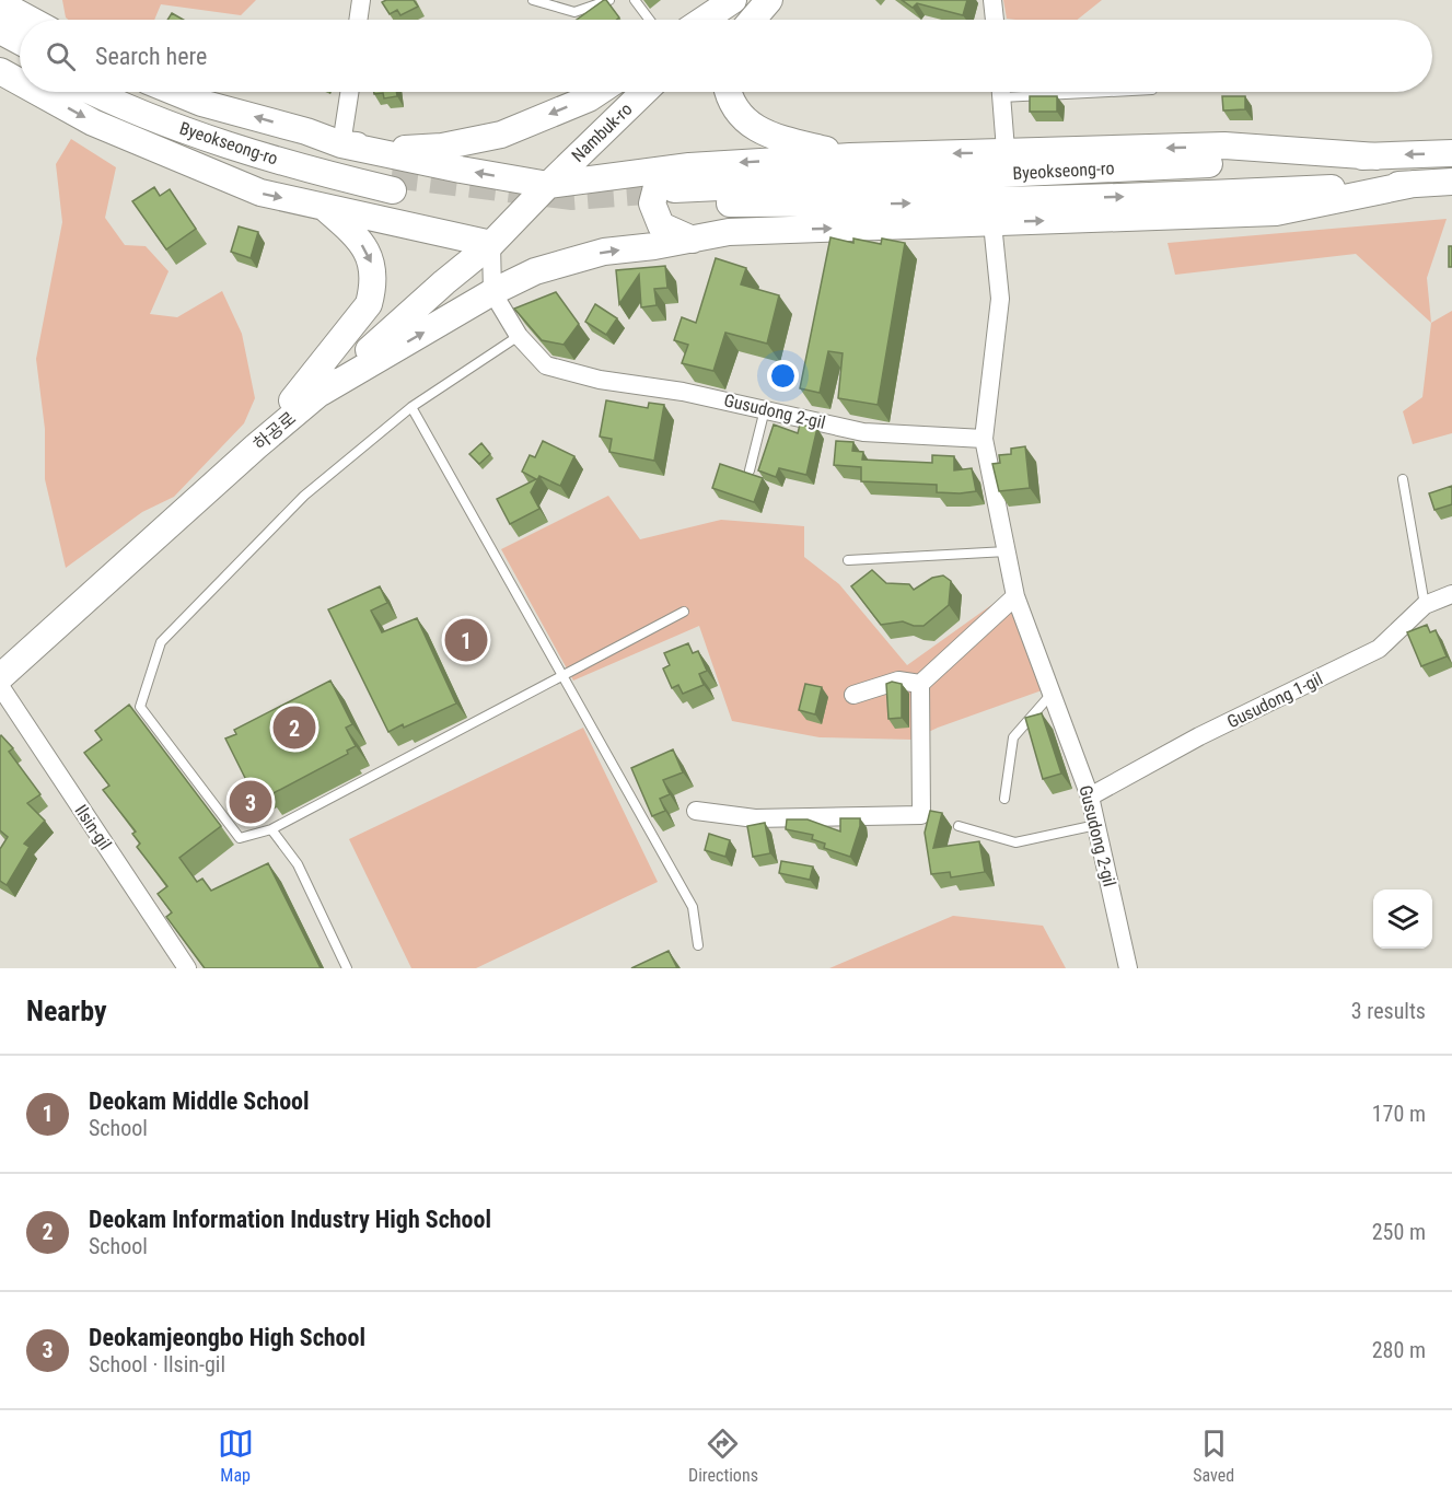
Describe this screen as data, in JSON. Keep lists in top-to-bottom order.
{
  "streets": {
    "main road": ["Nambuk-ro", "Byeokseong-ro", "하공로"],
    "street": ["Gusudong 2-gil", "Gusudong 1-gil", "Ilsin-gil"]
  },
  "crossings": [
    ["Nambuk-ro", "하공로"],
    ["Gusudong 2-gil", "하공로"],
    ["Gusudong 2-gil", "Gusudong 1-gil"]
  ],
  "page": {
    "search": "Search here",
    "pins": ["1", "2", "3"],
    "heading": ["Nearby", "3 results"],
    "list": [
      {
        "mark": "1",
        "name": "Deokam Middle School",
        "note": "School",
        "value": "170 m"
      },
      {
        "mark": "2",
        "name": "Deokam Information Industry High School",
        "note": "School",
        "value": "250 m"
      },
      {
        "mark": "3",
        "name": "Deokamjeongbo High School",
        "note": "School · Ilsin-gil",
        "value": "280 m"
      }
    ],
    "nav": ["Map", "Directions", "Saved"]
  }
}
